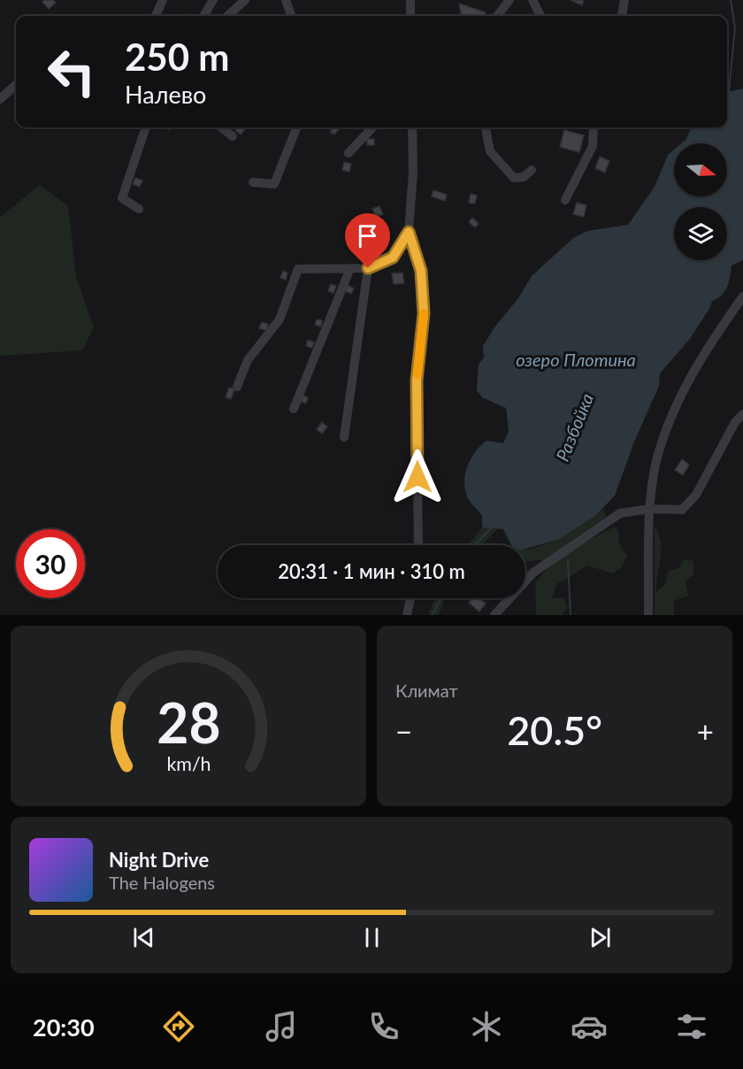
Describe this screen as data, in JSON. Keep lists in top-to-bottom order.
{
  "water": ["озеро Плотина", "Разбойка"],
  "north": "right",
  "page": {
    "turn": ["250 m", "Налево"],
    "limit": "30",
    "trip": "20:31 · 1 мин · 310 m",
    "tile": "Климат",
    "heat": ["−", "20.5°", "+"],
    "song": ["Night Drive", "The Halogens"],
    "tabs": "20:30",
    "gauge": ["28", "km/h"]
  }
}
